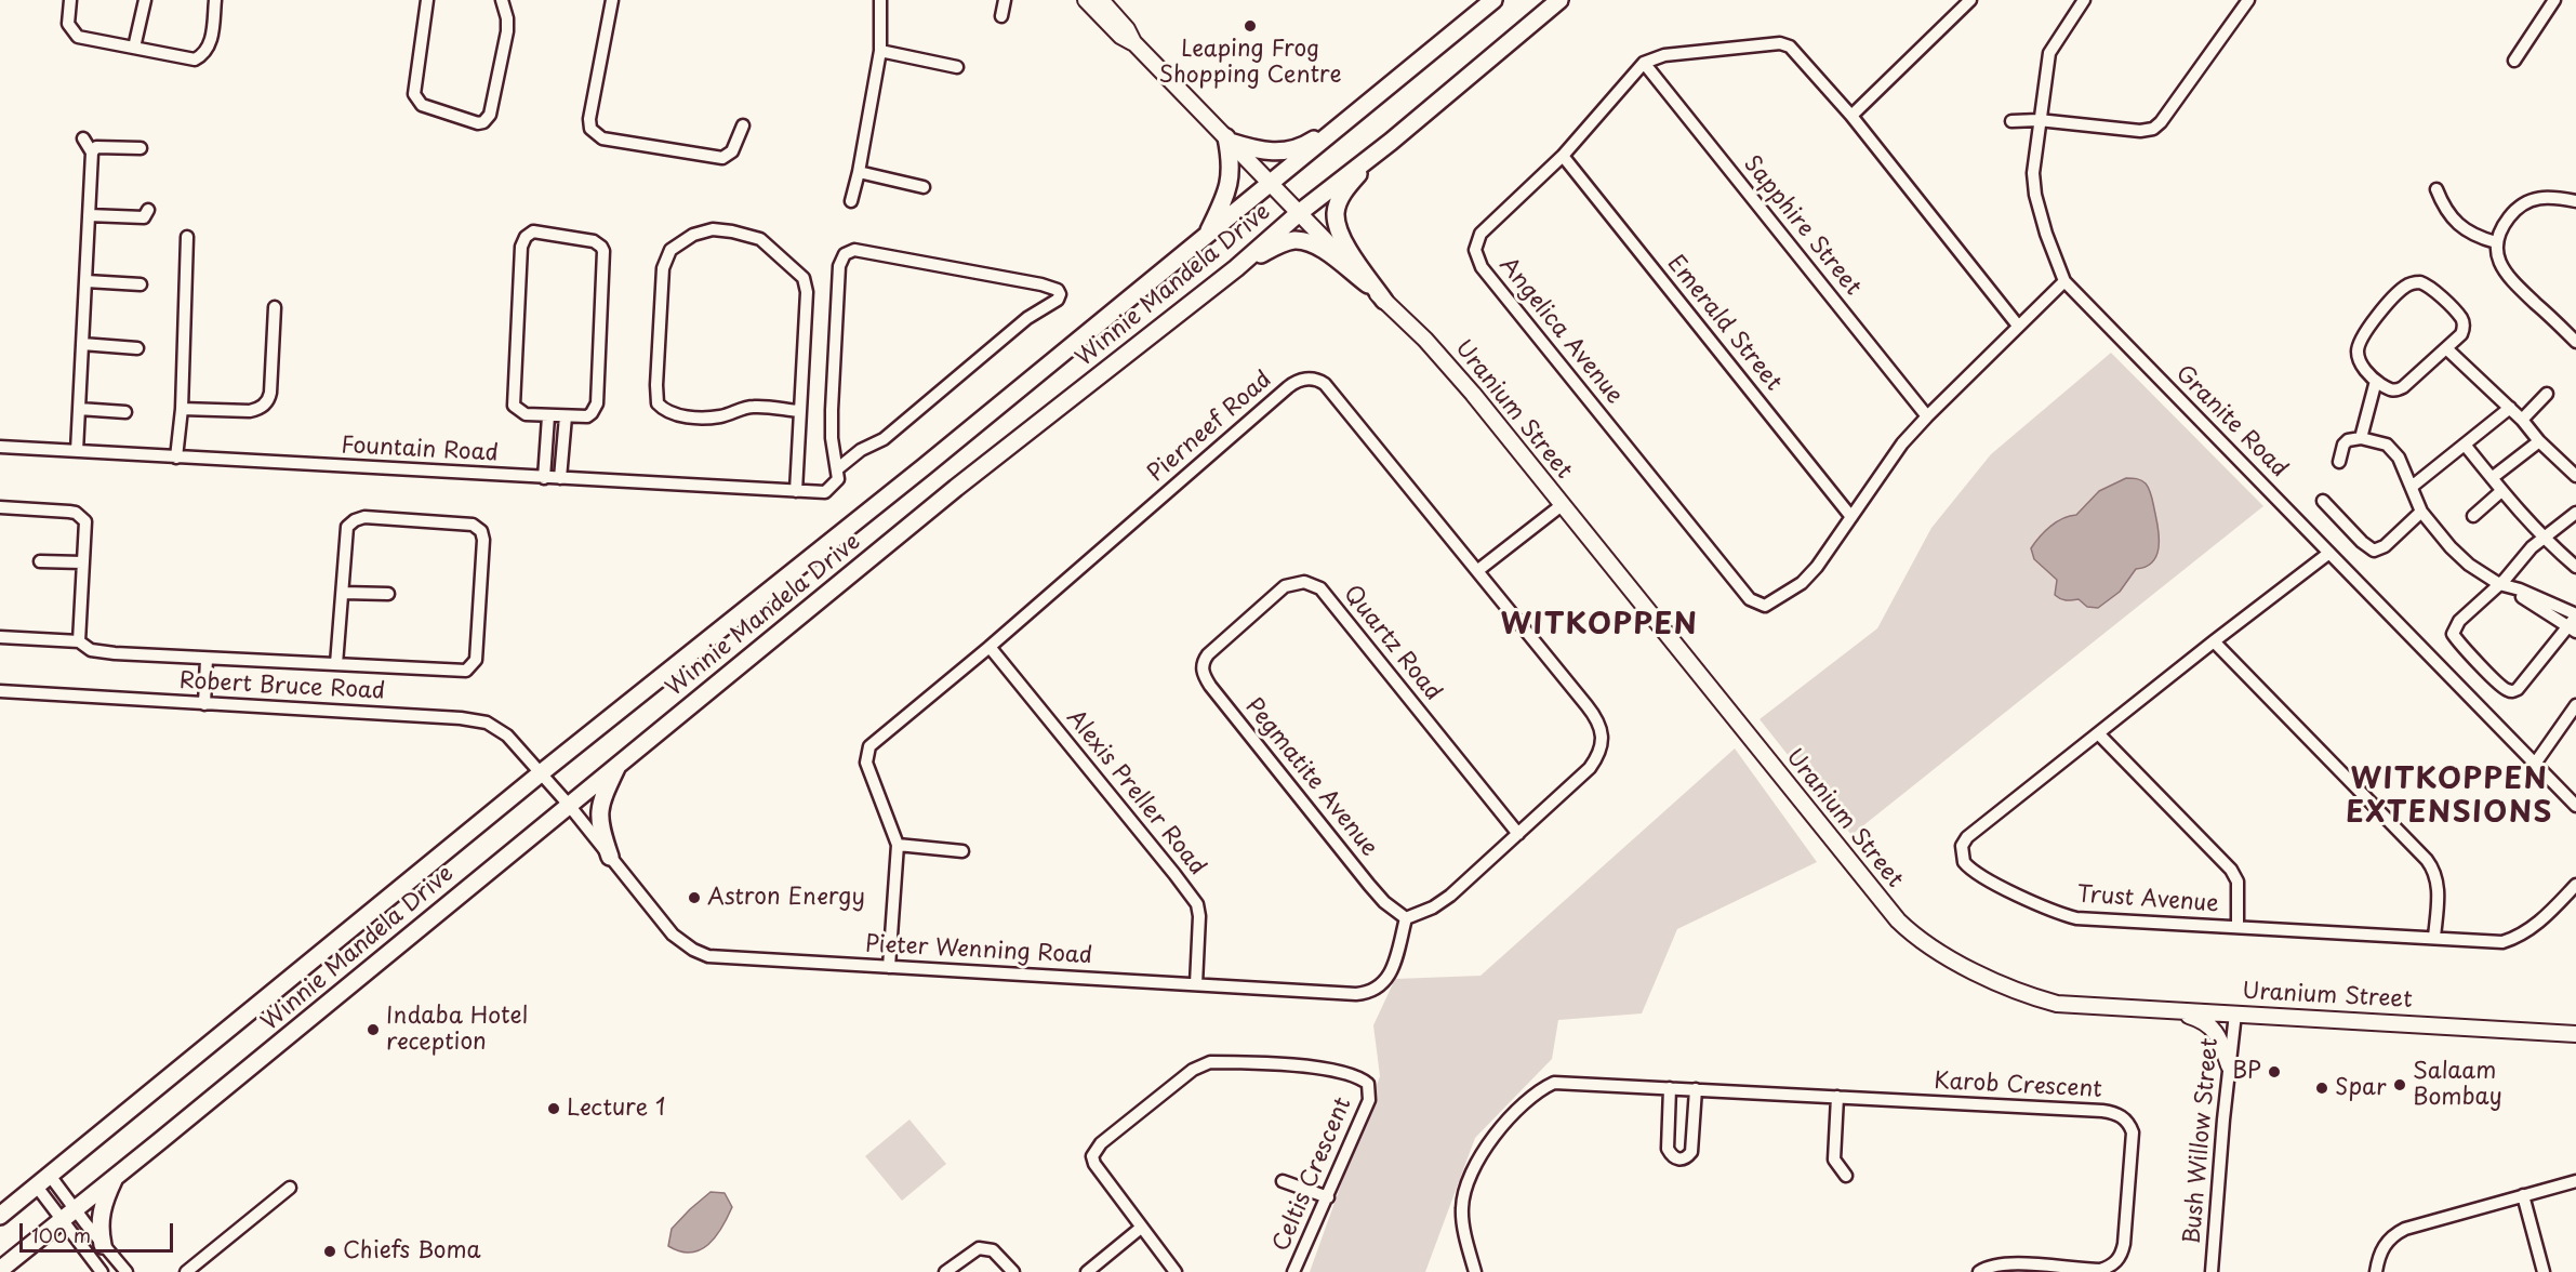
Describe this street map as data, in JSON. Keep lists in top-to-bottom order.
{
  "streets": {
    "main road": ["Winnie Mandela Drive"],
    "street": [
      "Sapphire Street",
      "Emerald Street",
      "Angelica Avenue",
      "Uranium Street",
      "Granite Road",
      "Pierneef Road",
      "Fountain Road",
      "Quartz Road",
      "Robert Bruce Road",
      "Pegmatite Avenue",
      "Alexis Preller Road",
      "Trust Avenue",
      "Pieter Wenning Road",
      "Karob Crescent",
      "Bush Willow Street",
      "Celtis Crescent"
    ]
  },
  "crossings": [
    ["Sapphire Street", "Angelica Avenue"],
    ["Winnie Mandela Drive", "Uranium Street"],
    ["Winnie Mandela Drive", "Robert Bruce Road"],
    ["Winnie Mandela Drive", "Pieter Wenning Road"],
    ["Emerald Street", "Angelica Avenue"],
    ["Angelica Avenue", "Granite Road"],
    ["Uranium Street", "Bush Willow Street"],
    ["Granite Road", "Trust Avenue"],
    ["Pierneef Road", "Quartz Road"],
    ["Pierneef Road", "Pegmatite Avenue"],
    ["Pierneef Road", "Alexis Preller Road"],
    ["Pierneef Road", "Pieter Wenning Road"],
    ["Quartz Road", "Pegmatite Avenue"],
    ["Robert Bruce Road", "Pieter Wenning Road"],
    ["Pegmatite Avenue", "Pieter Wenning Road"],
    ["Alexis Preller Road", "Pieter Wenning Road"]
  ],
  "districts": ["WITKOPPEN", "WITKOPPEN EXTENSIONS"],
  "places": [
    "Leaping Frog Shopping Centre",
    "Astron Energy",
    "Indaba Hotel reception",
    "BP",
    "Salaam Bombay",
    "Spar",
    "Lecture 1",
    "Chiefs Boma"
  ],
  "scale_bar": "100 m"
}
